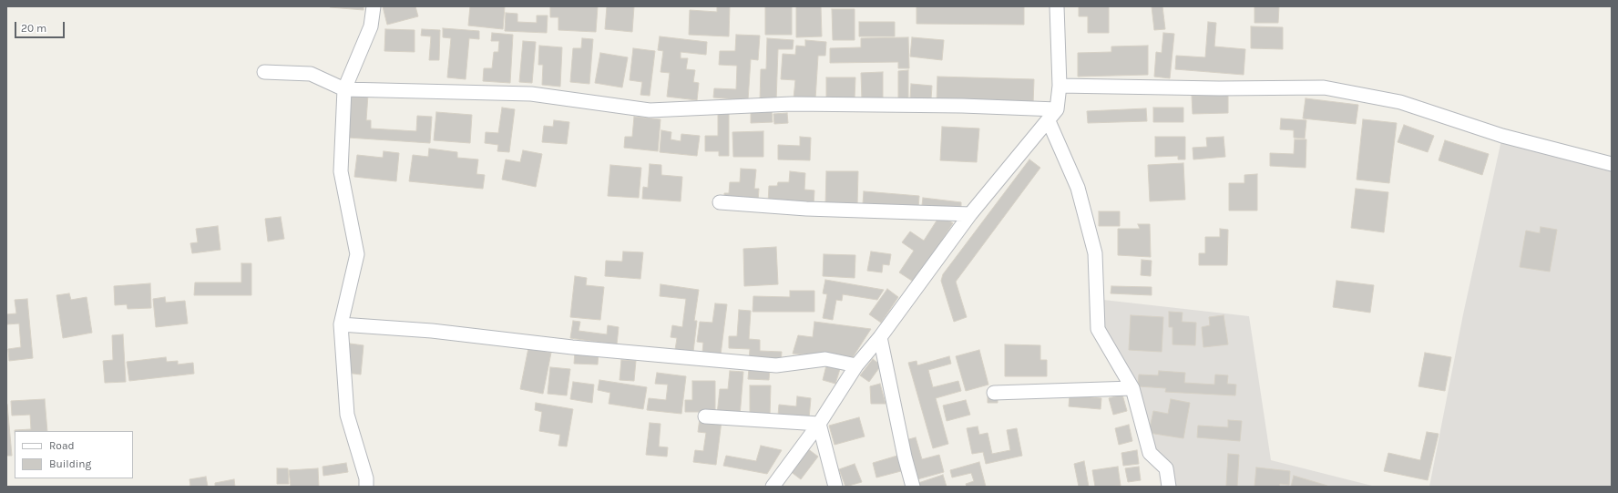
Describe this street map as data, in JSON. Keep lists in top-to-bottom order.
{
  "legend": ["Road", "Building"],
  "scale_bar": "20 m"
}
